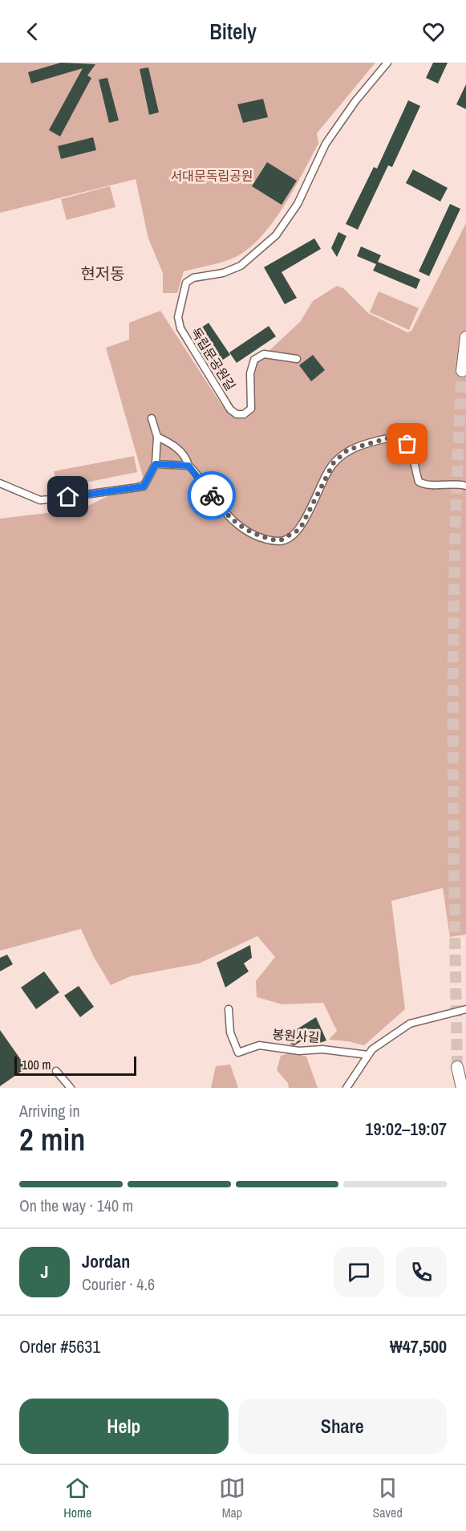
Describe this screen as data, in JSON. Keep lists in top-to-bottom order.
{
  "streets": {
    "street": ["독립문공원길", "봉원사길"]
  },
  "districts": ["현저동"],
  "parks": ["서대문독립공원"],
  "scale_bar": "100 m",
  "page": {
    "header": "Bitely",
    "scale": "100 m",
    "heading": ["2 min", "Arriving in", "19:02–19:07"],
    "panel": [
      "Jordan",
      "Courier · 4.6",
      "Order #5631",
      "₩47,500"
    ],
    "bar": "On the way · 140 m",
    "round": "J",
    "buttons": ["Help", "Share"],
    "tabs": ["Home", "Map", "Saved"]
  }
}
